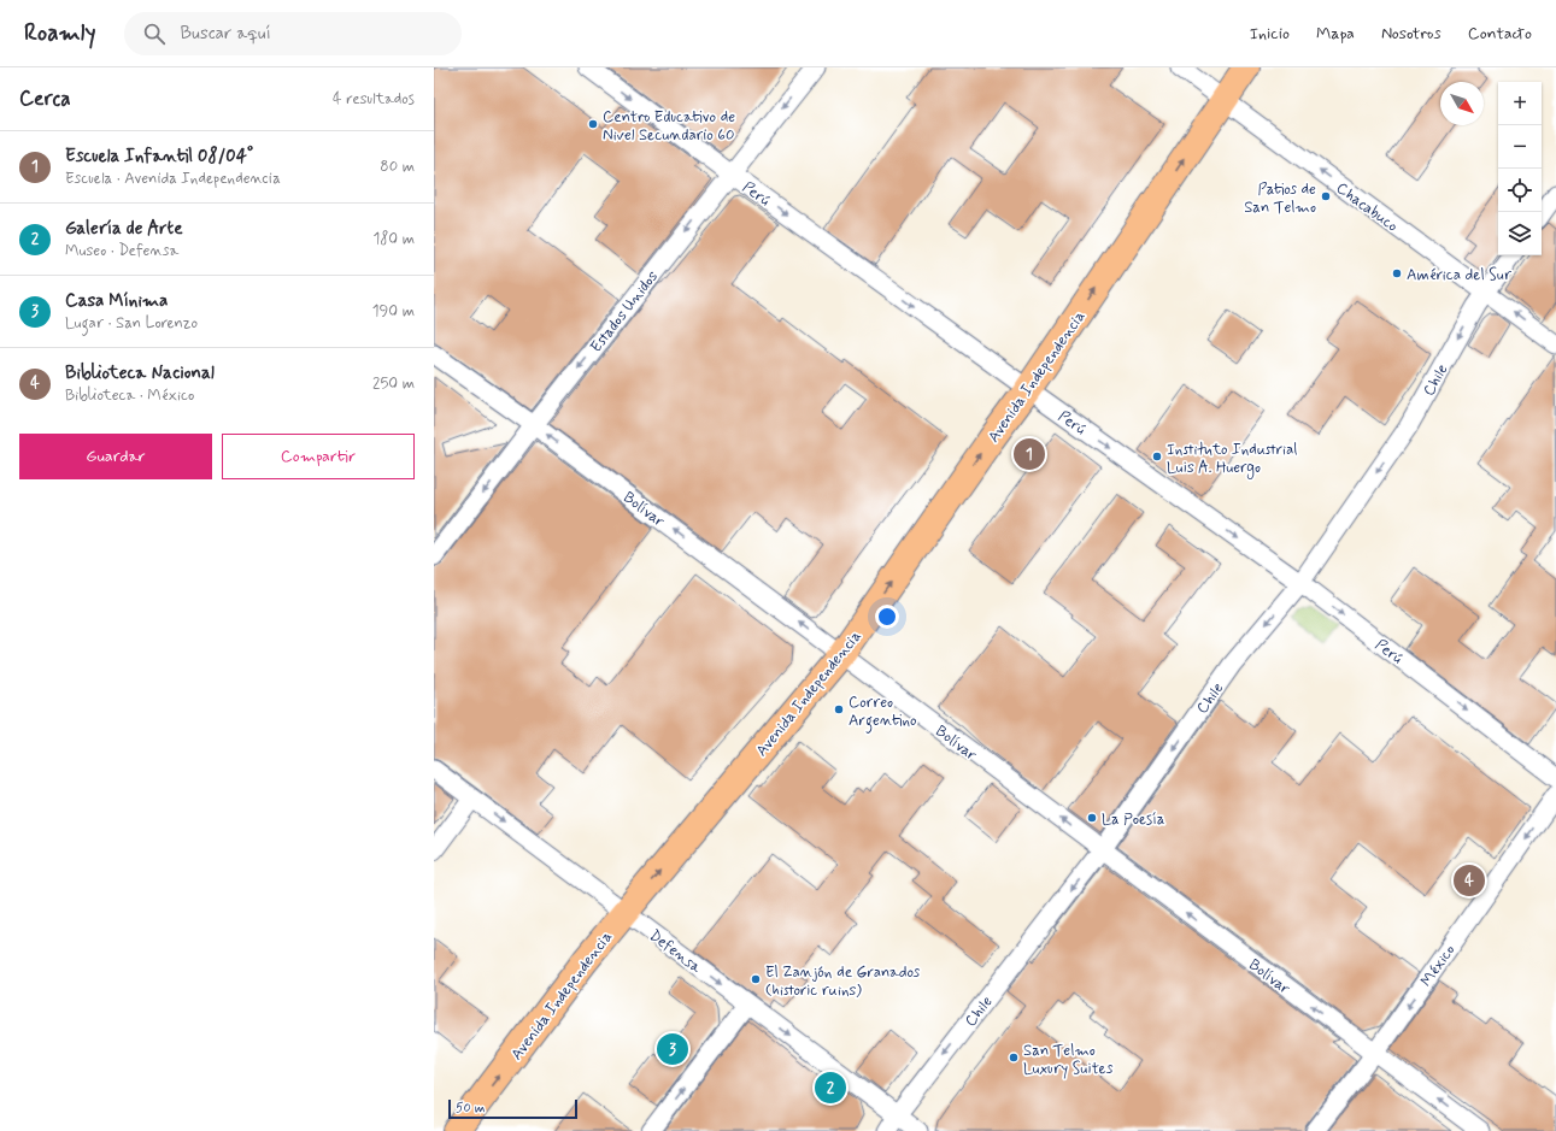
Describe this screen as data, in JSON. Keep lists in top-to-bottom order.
{
  "streets": {
    "main road": ["Avenida Independencia"],
    "street": [
      "Perú",
      "Chacabuco",
      "Estados Unidos",
      "Chile",
      "Bolívar",
      "Defensa",
      "México"
    ]
  },
  "crossings": [
    ["Perú", "Estados Unidos"],
    ["Perú", "Avenida Independencia"],
    ["Perú", "Chile"],
    ["Chacabuco", "Avenida Independencia"],
    ["Chacabuco", "Chile"],
    ["Estados Unidos", "Bolívar"],
    ["Avenida Independencia", "Bolívar"],
    ["Avenida Independencia", "Defensa"],
    ["Chile", "Bolívar"],
    ["Chile", "Defensa"],
    ["Bolívar", "México"]
  ],
  "one_way": [
    "Perú",
    "Chacabuco",
    "Estados Unidos",
    "Avenida Independencia",
    "Chile",
    "Bolívar",
    "Defensa",
    "México"
  ],
  "places": [
    "Centro Educativo de Nivel Secundario 60",
    "Patios de San Telmo",
    "América del Sur",
    "Instituto Industrial Luis A. Huergo",
    "Correo Argentino",
    "La Poesía",
    "El Zanjón de Granados (historic ruins)",
    "San Telmo Luxury Suites"
  ],
  "scale_bar": "50 m",
  "north": "bottom right",
  "page": {
    "header": "Roamly",
    "search": "Buscar aquí",
    "nav": [
      "Inicio",
      "Mapa",
      "Nosotros",
      "Contacto"
    ],
    "heading": ["Cerca", "4 resultados"],
    "map_buttons": ["+", "−"],
    "list": [
      {
        "mark": "1",
        "name": "Escuela Infantil 08/04°",
        "note": "Escuela · Avenida Independencia",
        "value": "80 m"
      },
      {
        "mark": "2",
        "name": "Galería de Arte",
        "note": "Museo · Defensa",
        "value": "180 m"
      },
      {
        "mark": "3",
        "name": "Casa Mínima",
        "note": "Lugar · San Lorenzo",
        "value": "190 m"
      },
      {
        "mark": "4",
        "name": "Biblioteca Nacional",
        "note": "Biblioteca · México",
        "value": "250 m"
      }
    ],
    "buttons": ["Guardar", "Compartir"],
    "pins": [
      "1",
      "4",
      "3",
      "2"
    ],
    "scale": "50 m"
  }
}
